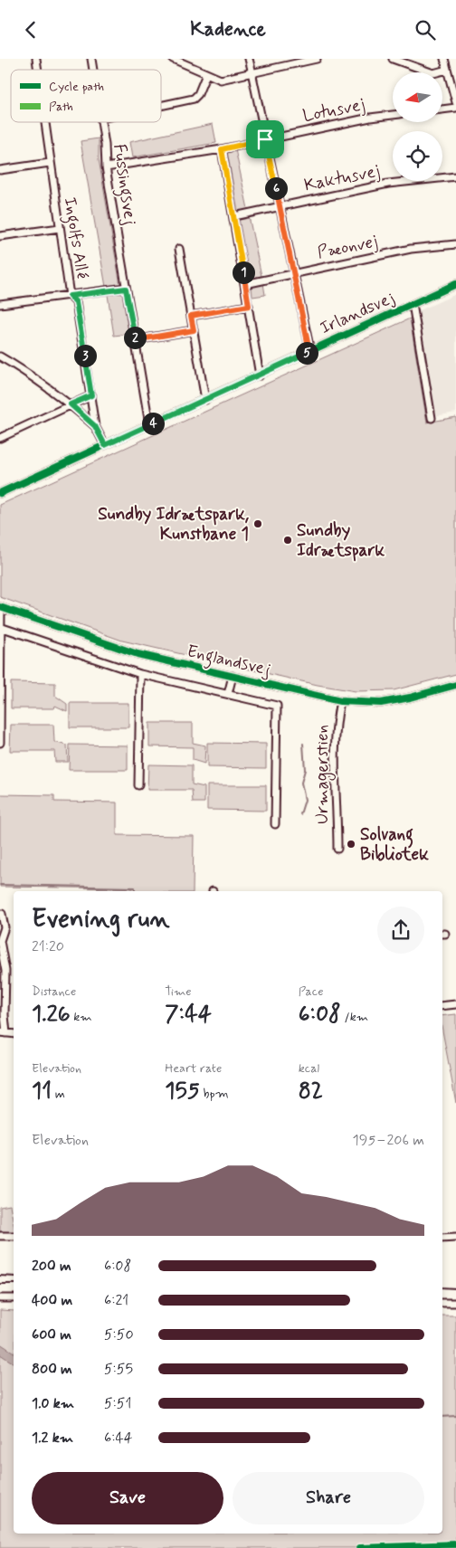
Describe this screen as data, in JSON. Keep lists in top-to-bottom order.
{
  "streets": {
    "street": [
      "Lotusvej",
      "Kaktusvej",
      "Fussingsvej",
      "Ingolfs Allé",
      "Pæonvej",
      "Irlandsvej",
      "Englandsvej",
      "Urmagerstien"
    ]
  },
  "crossings": [
    ["Lotusvej", "Fussingsvej"],
    ["Fussingsvej", "Irlandsvej"],
    ["Ingolfs Allé", "Irlandsvej"],
    ["Englandsvej", "Urmagerstien"]
  ],
  "places": ["Sundby Idrætspark, Kunstbane 1", "Sundby Idrætspark", "Solvang Bibliotek"],
  "legend": ["Cycle path", "Path"],
  "north": "left",
  "page": {
    "header": "Kadence",
    "pins": [
      "6",
      "1",
      "2",
      "5",
      "3",
      "4"
    ],
    "heading": ["Evening run", "21:20"],
    "stats": [
      ["Distance", "1.26 km"],
      ["Time", "7:44"],
      ["Pace", "6:08 /km"],
      ["Elevation", "11 m"],
      ["Heart rate", "155 bpm"],
      ["kcal", "82"]
    ],
    "chart": ["Elevation", "195–206 m"],
    "list": [
      {
        "name": "200 m",
        "note": "6:08"
      },
      {
        "name": "400 m",
        "note": "6:21"
      },
      {
        "name": "600 m",
        "note": "5:50"
      },
      {
        "name": "800 m",
        "note": "5:55"
      },
      {
        "name": "1.0 km",
        "note": "5:51"
      },
      {
        "name": "1.2 km",
        "note": "6:44"
      }
    ],
    "buttons": ["Save", "Share"]
  }
}
